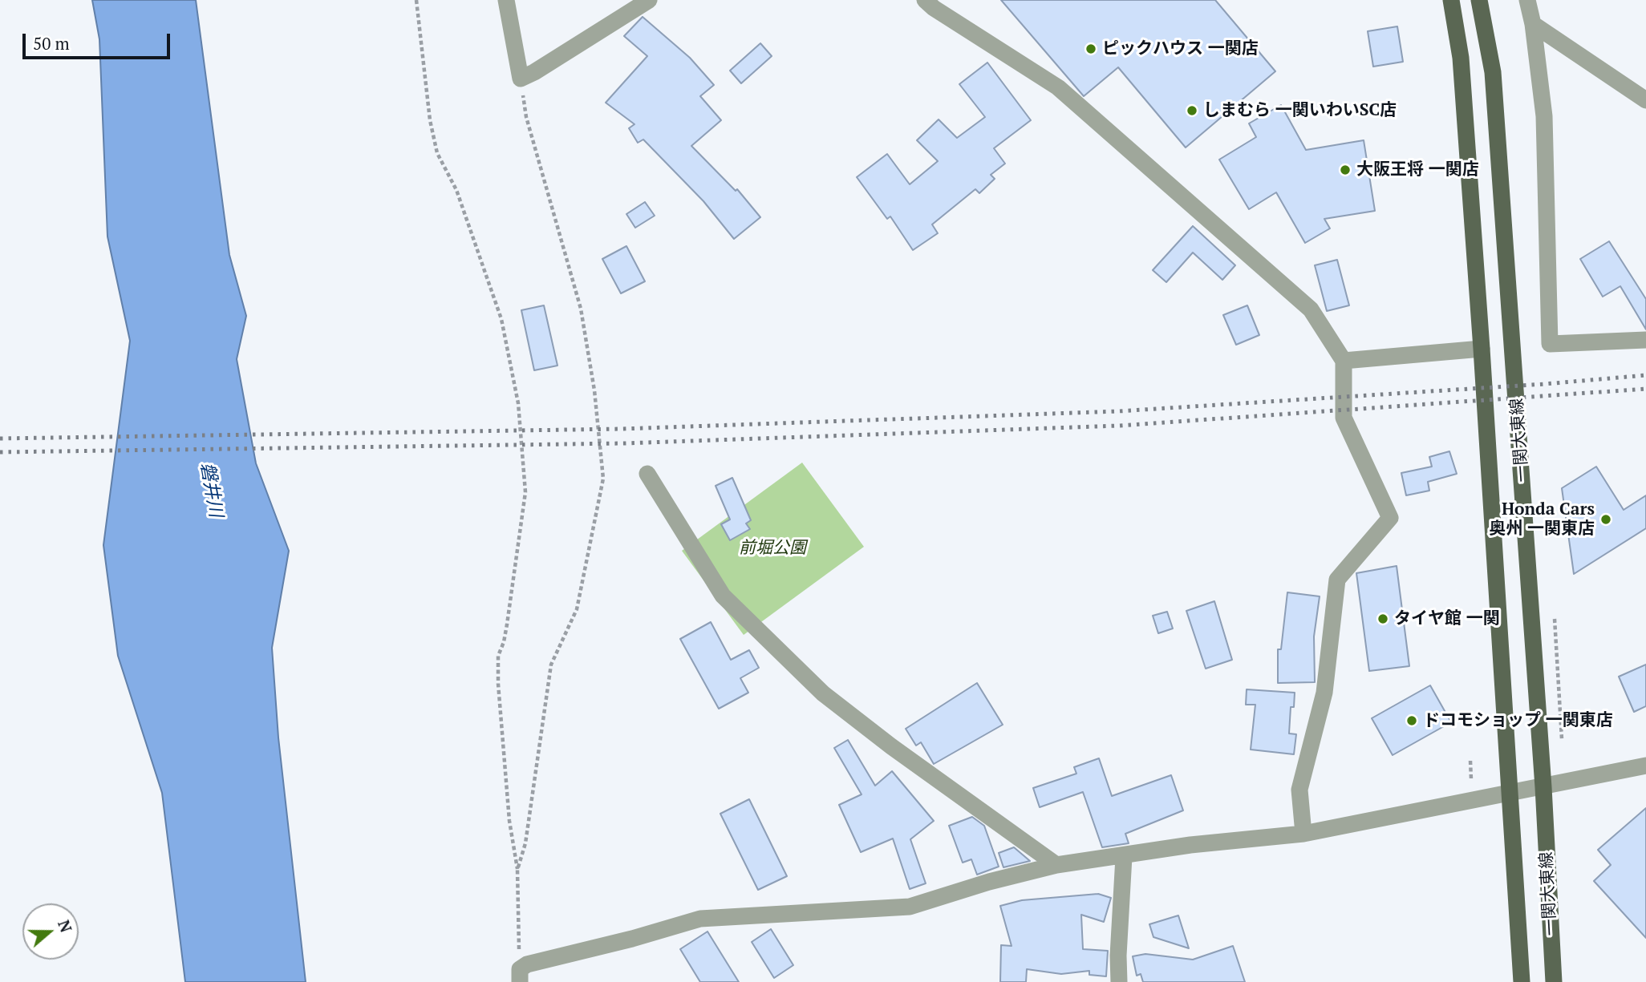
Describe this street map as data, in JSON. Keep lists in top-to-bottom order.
{
  "streets": {
    "main road": ["一関大東線"]
  },
  "water": ["磐井川"],
  "parks": ["前堀公園"],
  "places": [
    "ピックハウス 一関店",
    "しまむら 一関いわいSC店",
    "大阪王将 一関店",
    "Honda Cars 奥州 一関東店",
    "タイヤ館 一関",
    "ドコモショップ 一関東店"
  ],
  "scale_bar": "50 m",
  "north": "right"
}
